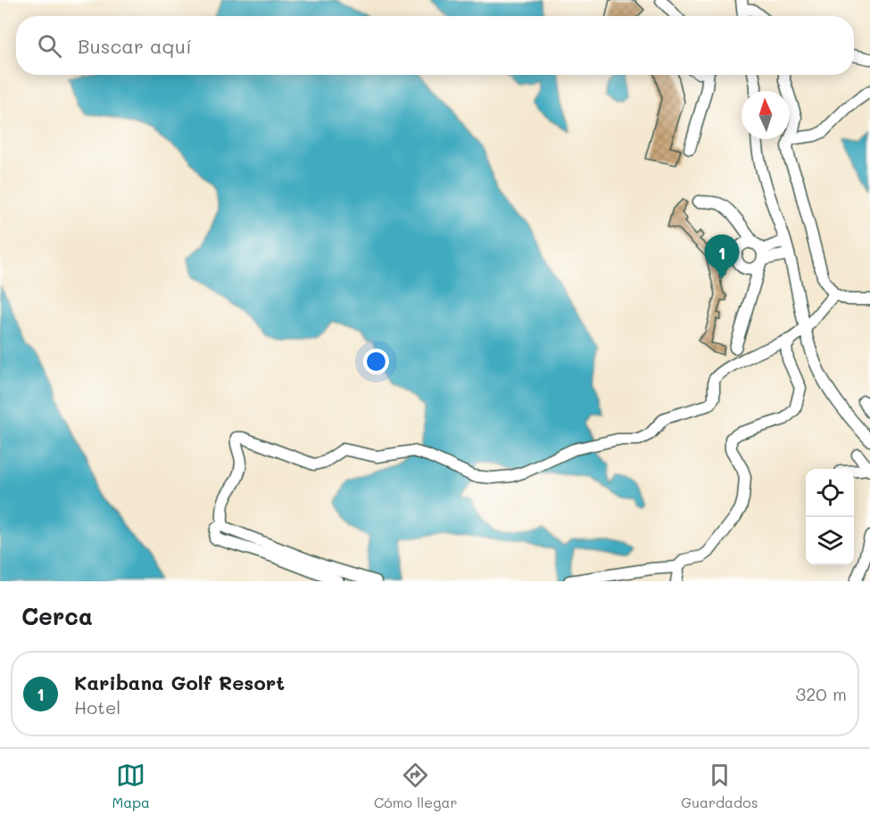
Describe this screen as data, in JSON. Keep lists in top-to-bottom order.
{
  "north": "top",
  "page": {
    "search": "Buscar aquí",
    "pins": "1",
    "heading": "Cerca",
    "list": [
      {
        "mark": "1",
        "name": "Karibana Golf Resort",
        "note": "Hotel",
        "value": "320 m"
      }
    ],
    "nav": ["Mapa", "Cómo llegar", "Guardados"]
  }
}
